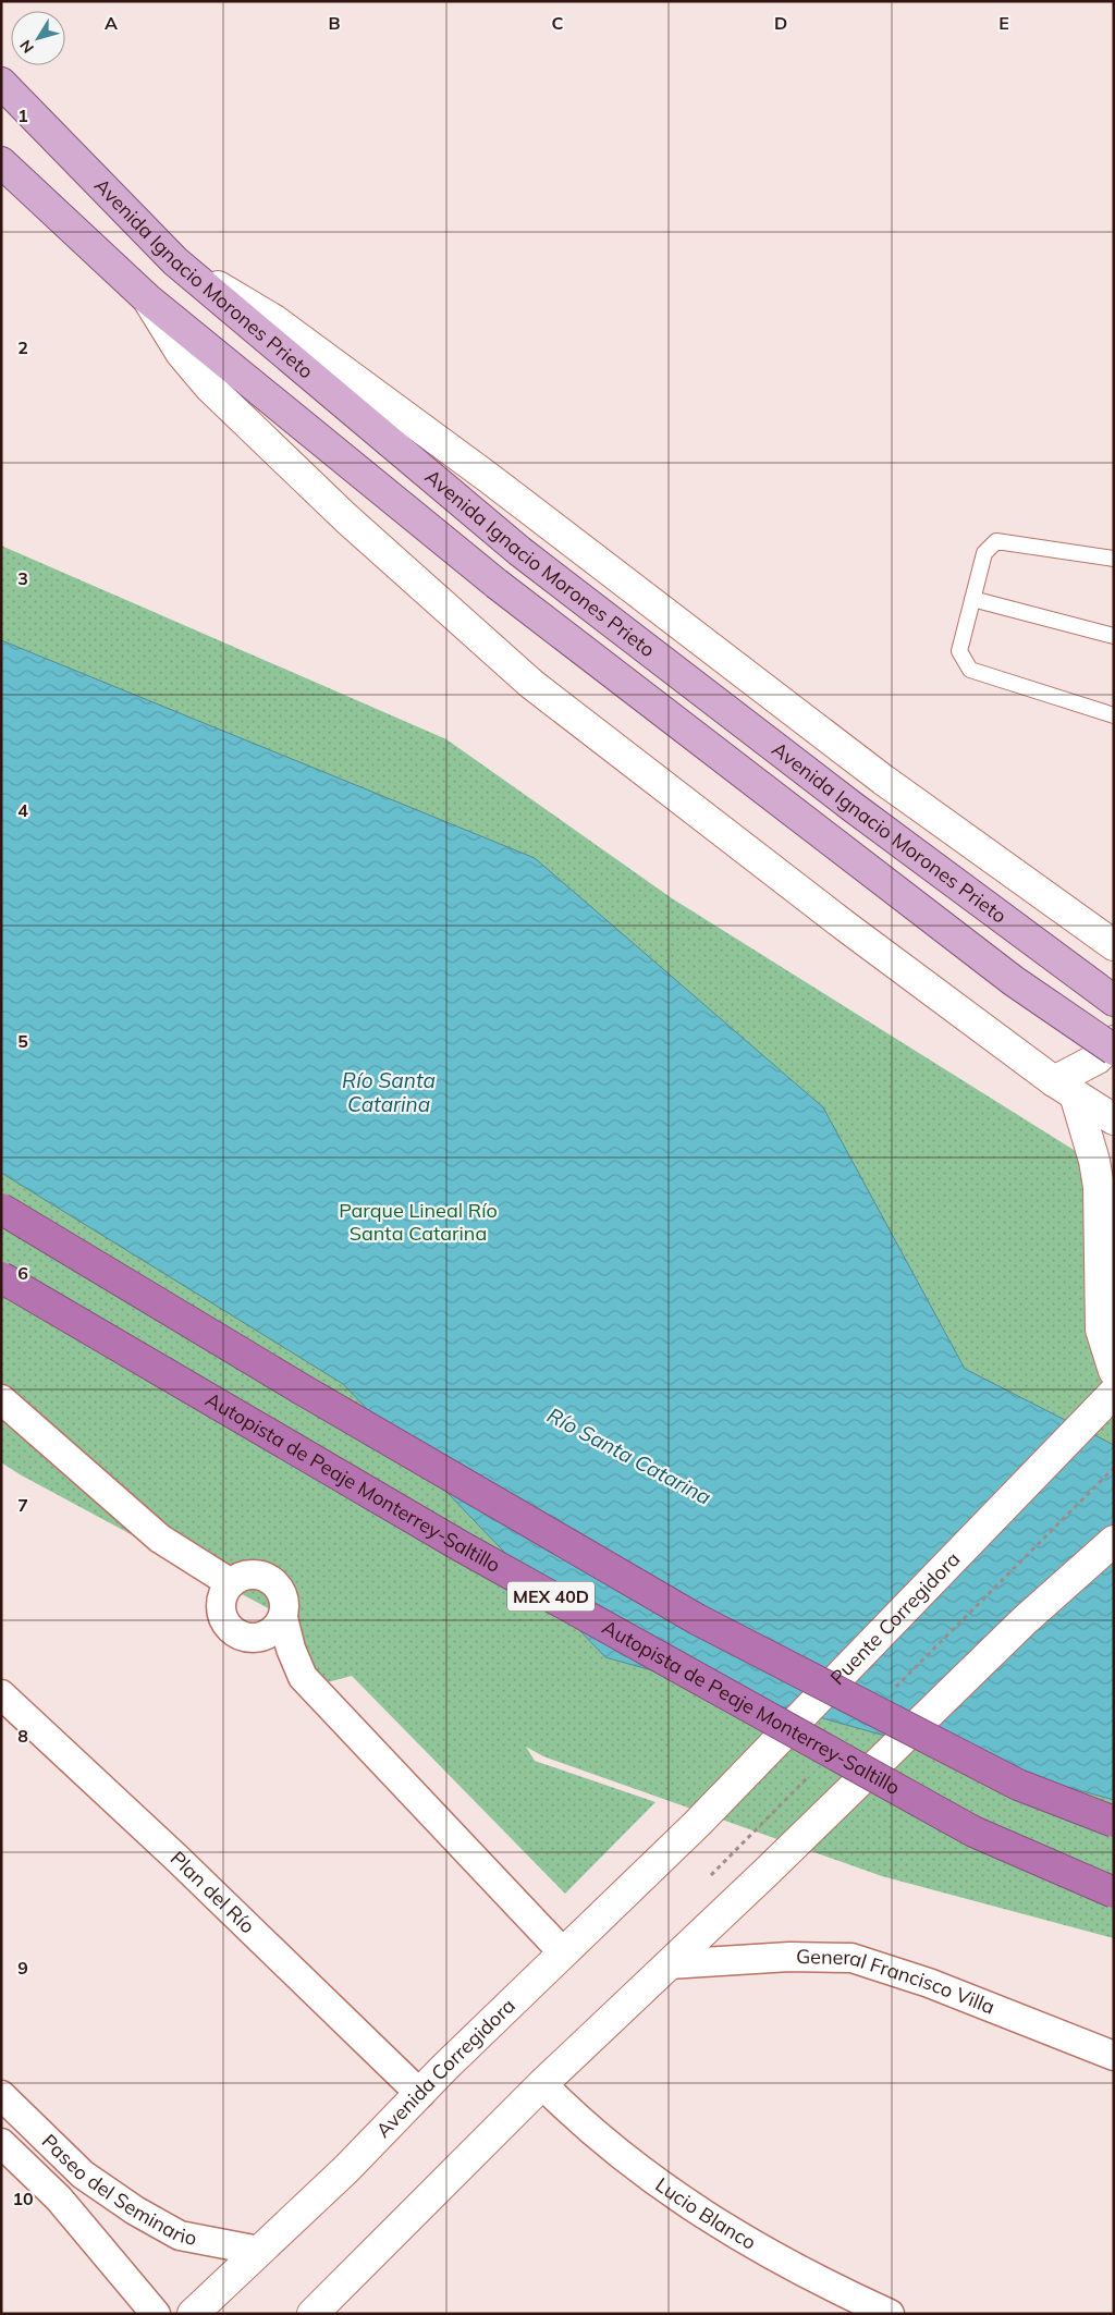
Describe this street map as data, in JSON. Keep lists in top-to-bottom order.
{
  "streets": {
    "highway": ["Autopista de Peaje Monterrey-Saltillo", "MEX 40D"],
    "main road": ["Avenida Ignacio Morones Prieto"],
    "street": [
      "Puente Corregidora",
      "Plan del Río",
      "General Francisco Villa",
      "Avenida Corregidora",
      "Paseo del Seminario",
      "Lucio Blanco"
    ]
  },
  "crossings": [
    ["Puente Corregidora", "Avenida Corregidora"],
    ["Plan del Río", "Avenida Corregidora"],
    ["Avenida Corregidora", "Paseo del Seminario"]
  ],
  "water": ["Río Santa Catarina"],
  "parks": ["Parque Lineal Río Santa Catarina"],
  "north": "bottom left",
  "grid": {
    "columns": [
      "A",
      "B",
      "C",
      "D",
      "E"
    ],
    "rows": [
      "1",
      "2",
      "3",
      "4",
      "5",
      "6",
      "7",
      "8",
      "9",
      "10"
    ]
  }
}
